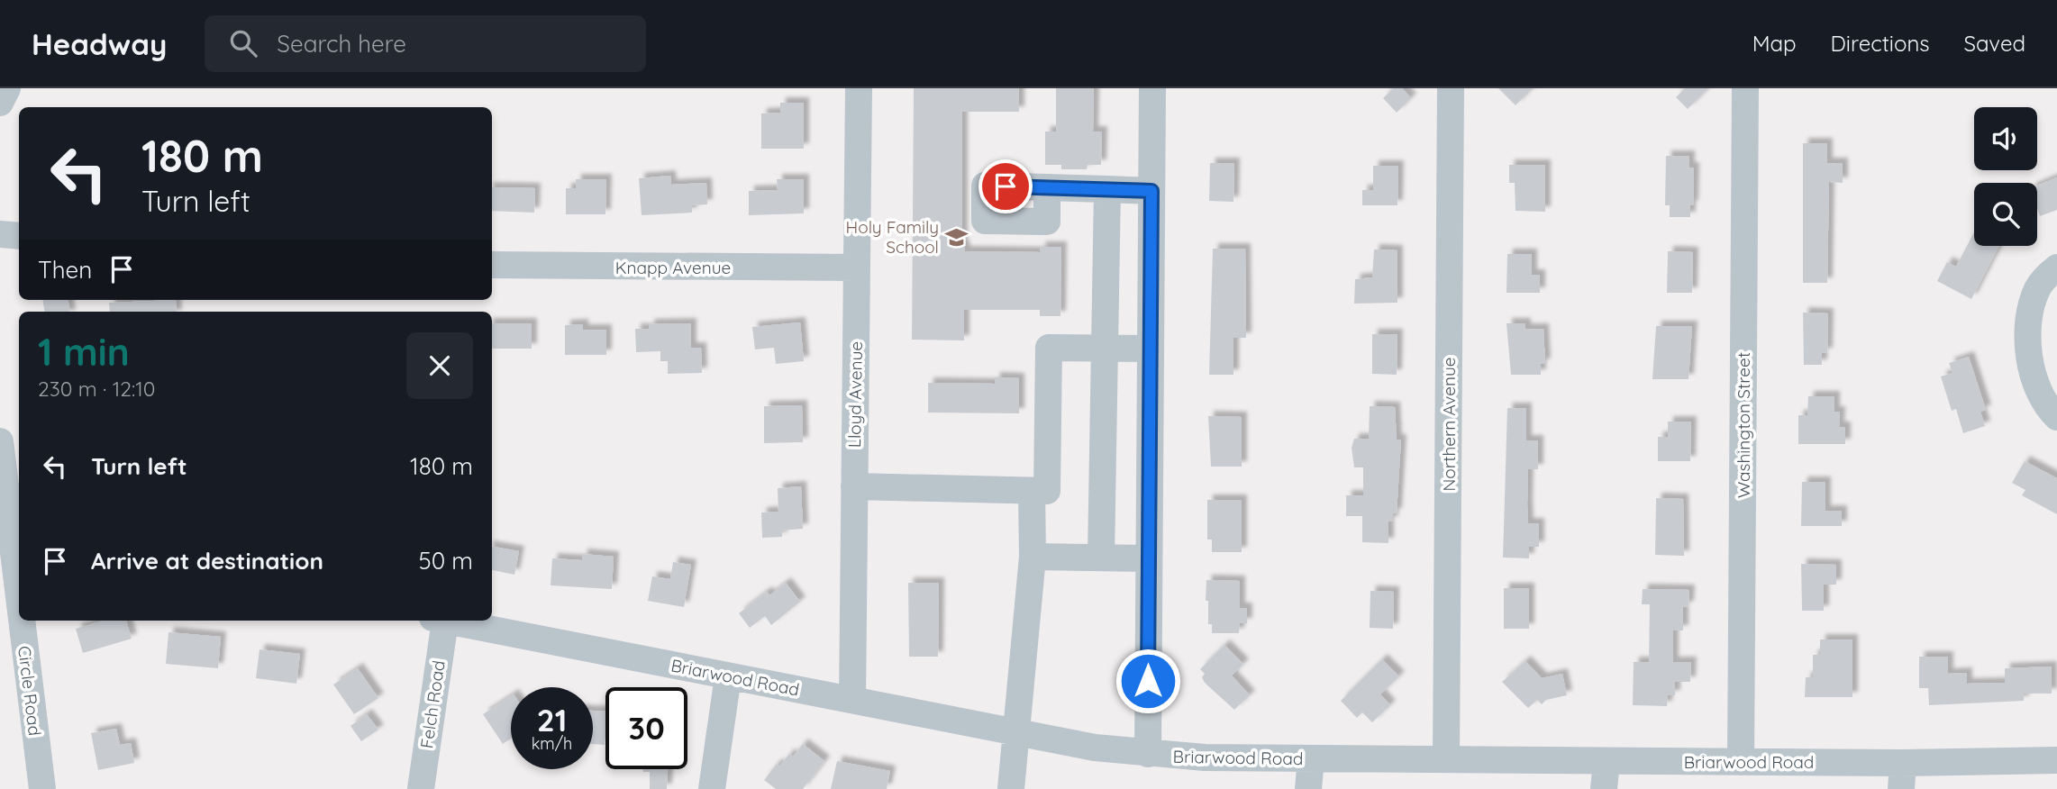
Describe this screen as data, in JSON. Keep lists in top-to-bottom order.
{
  "streets": {
    "street": [
      "Knapp Avenue",
      "Lloyd Avenue",
      "Northern Avenue",
      "Washington Street",
      "Briarwood Road",
      "Circle Road",
      "Felch Road"
    ]
  },
  "crossings": [
    ["Knapp Avenue", "Lloyd Avenue"],
    ["Lloyd Avenue", "Briarwood Road"],
    ["Northern Avenue", "Briarwood Road"],
    ["Washington Street", "Briarwood Road"]
  ],
  "places": {
    "school or university": ["Holy Family School"]
  },
  "page": {
    "header": "Headway",
    "search": "Search here",
    "nav": ["Map", "Directions", "Saved"],
    "turn": ["180 m", "Turn left"],
    "then": "Then",
    "heading": ["1 min", "230 m · 12:10"],
    "list": [
      {
        "name": "Turn left",
        "value": "180 m"
      },
      {
        "name": "Arrive at destination",
        "value": "50 m"
      }
    ],
    "speed": "21 km/h",
    "limit": "30"
  }
}
